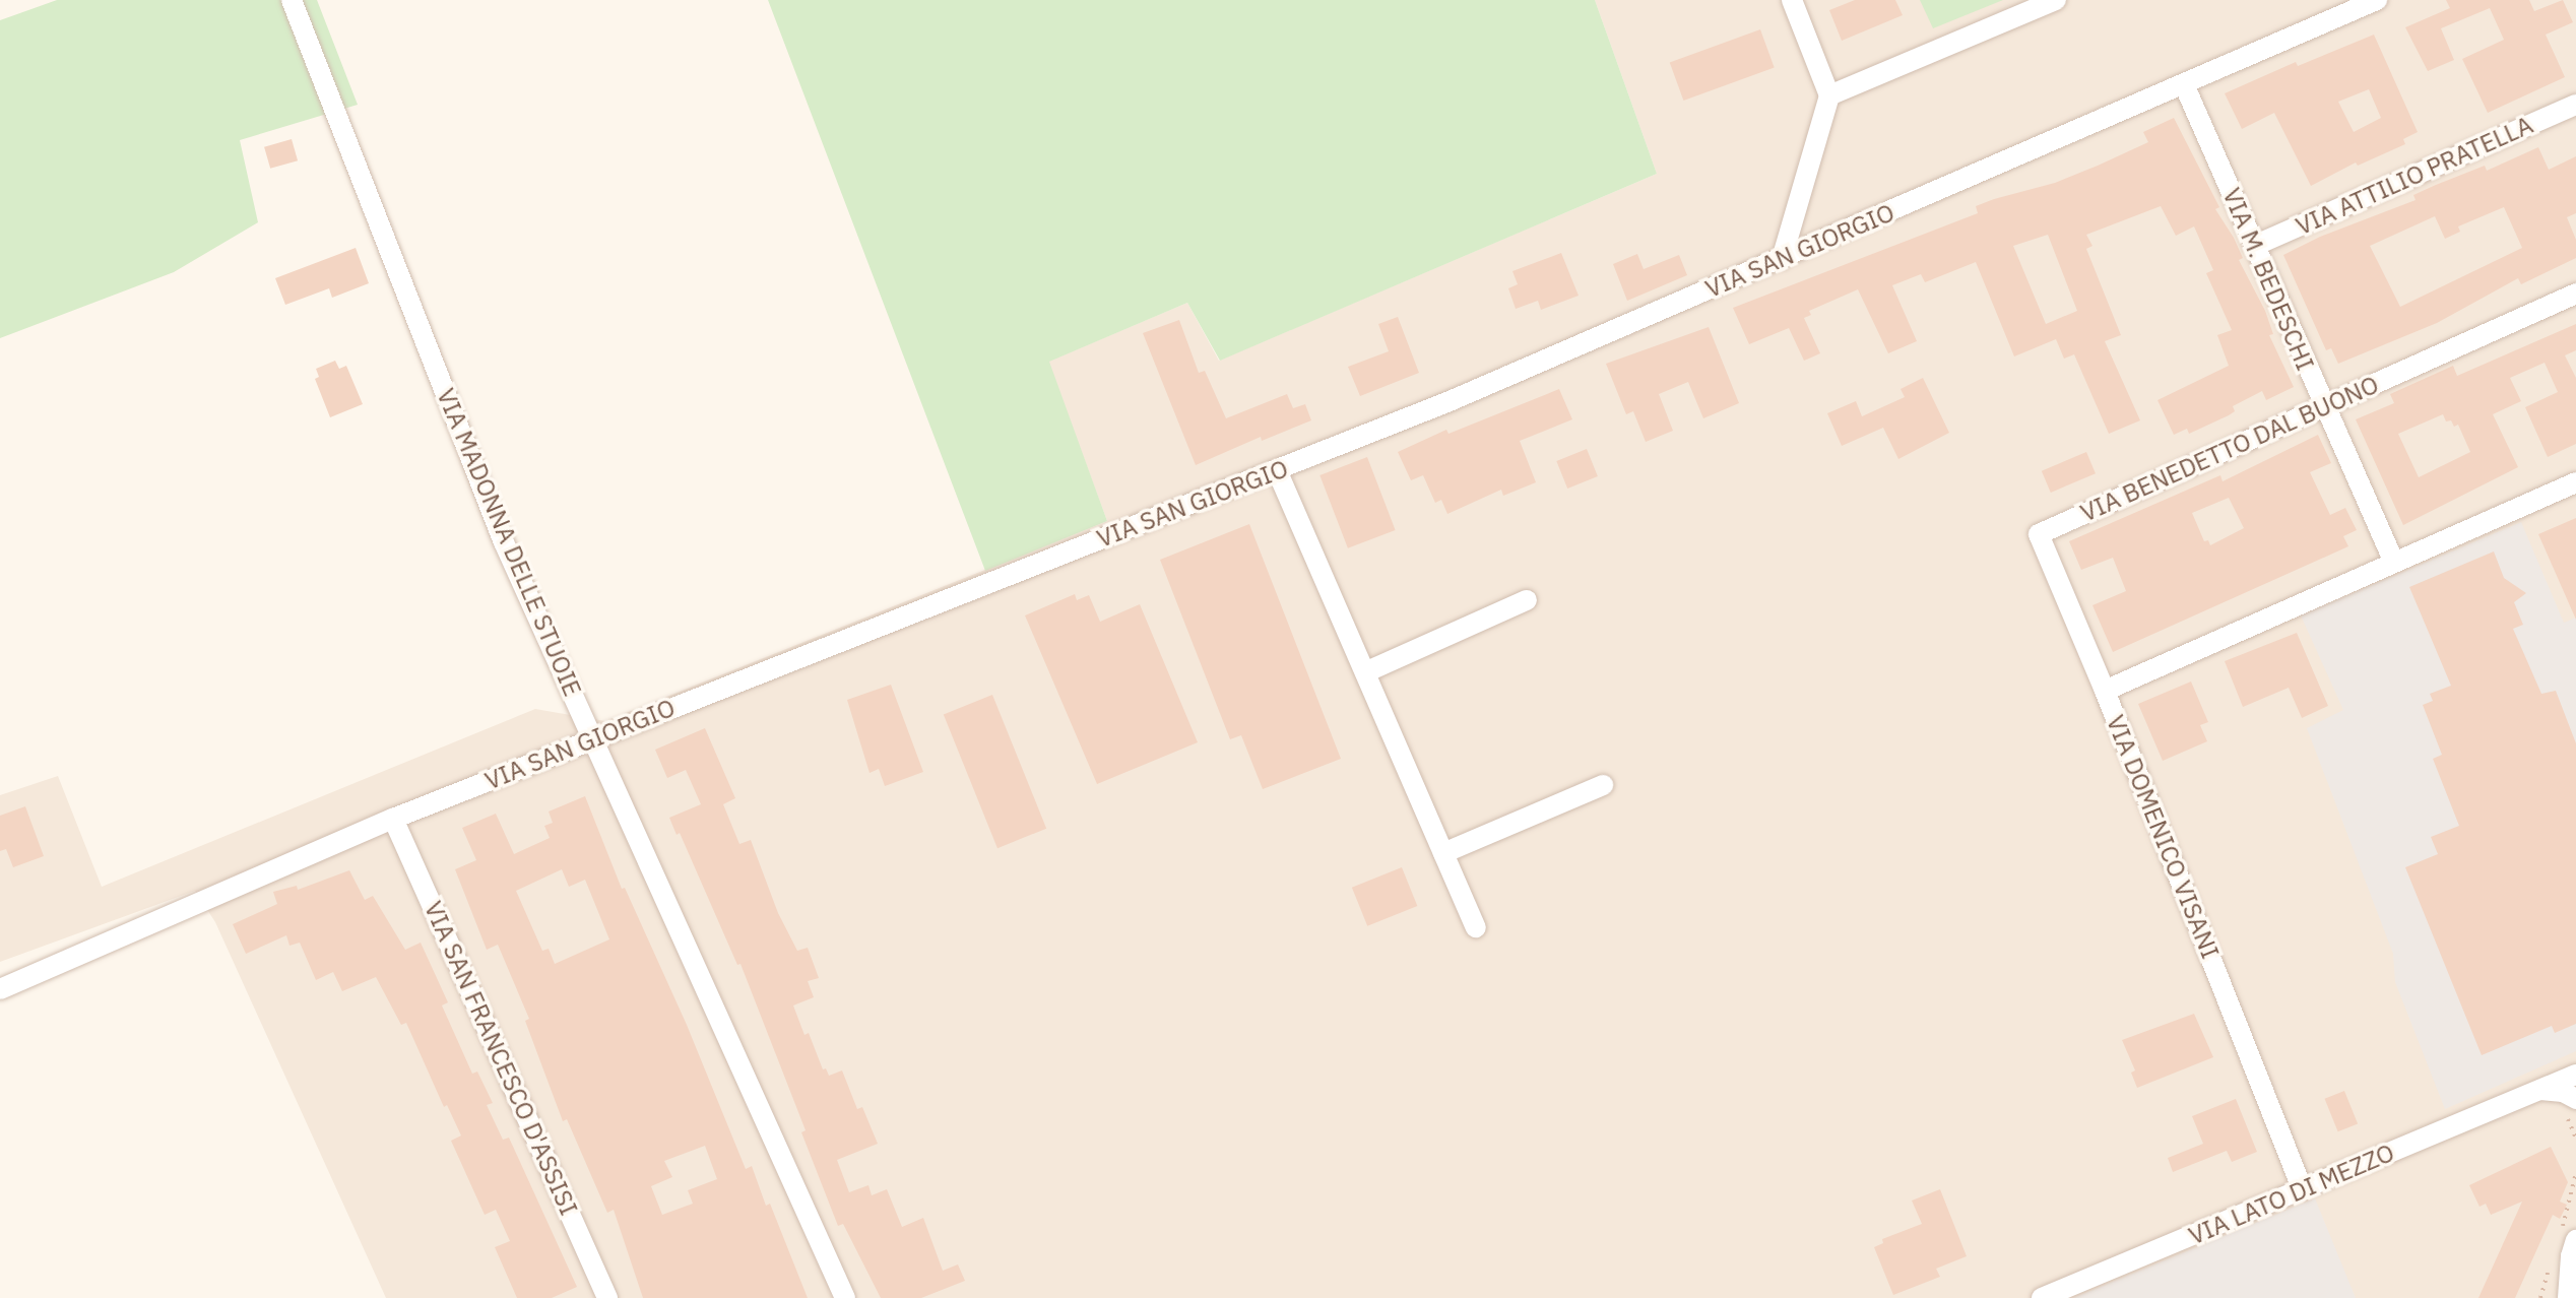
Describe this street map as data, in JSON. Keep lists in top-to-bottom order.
{
  "streets": {
    "street": [
      "VIA ATTILIO PRATELLA",
      "VIA SAN GIORGIO",
      "VIA M. BEDESCHI",
      "VIA BENEDETTO DAL BUONO",
      "VIA MADONNA DELLE STUOIE",
      "VIA DOMENICO VISANI",
      "VIA SAN FRANCESCO D'ASSISI",
      "VIA LATO DI MEZZO"
    ]
  },
  "crossings": [
    ["VIA ATTILIO PRATELLA", "VIA M. BEDESCHI"],
    ["VIA SAN GIORGIO", "VIA M. BEDESCHI"],
    ["VIA SAN GIORGIO", "VIA MADONNA DELLE STUOIE"],
    ["VIA SAN GIORGIO", "VIA SAN FRANCESCO D'ASSISI"],
    ["VIA M. BEDESCHI", "VIA BENEDETTO DAL BUONO"],
    ["VIA M. BEDESCHI", "VIA DOMENICO VISANI"],
    ["VIA BENEDETTO DAL BUONO", "VIA DOMENICO VISANI"],
    ["VIA DOMENICO VISANI", "VIA LATO DI MEZZO"]
  ]
}
